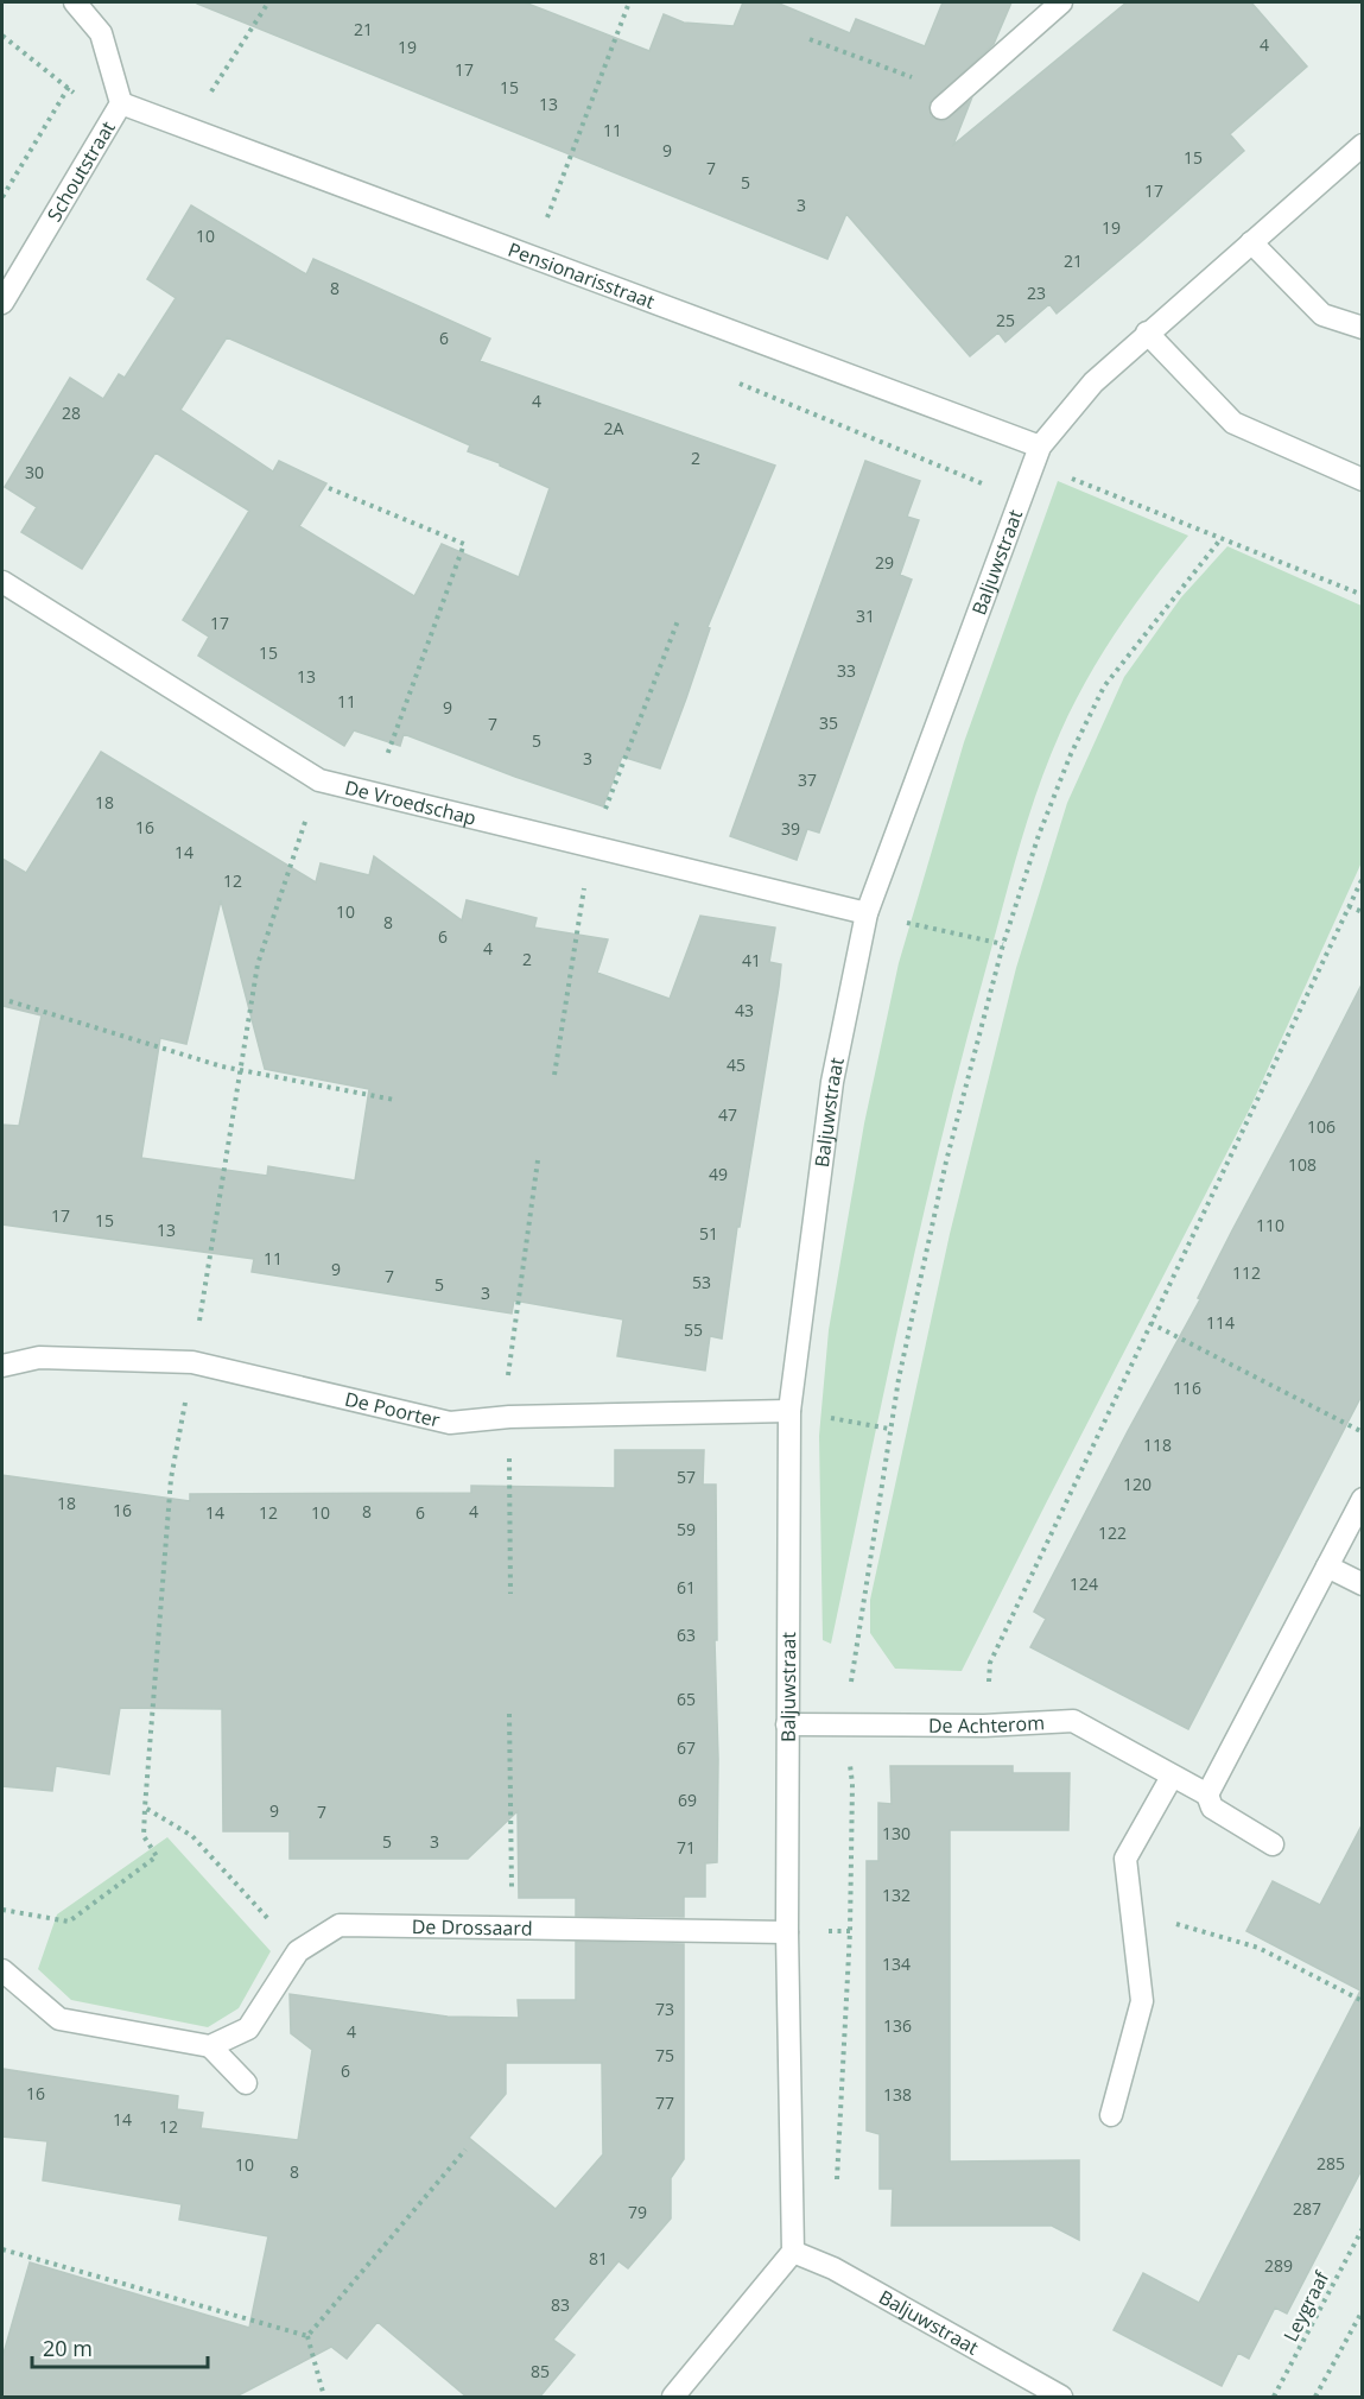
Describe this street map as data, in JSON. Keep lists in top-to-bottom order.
{
  "streets": {
    "street": [
      "Schoutstraat",
      "Pensionarisstraat",
      "Baljuwstraat",
      "De Vroedschap",
      "De Poorter",
      "De Achterom",
      "De Drossaard"
    ],
    "path": ["Leygraaf"]
  },
  "crossings": [
    ["Schoutstraat", "Pensionarisstraat"],
    ["Pensionarisstraat", "Baljuwstraat"],
    ["Baljuwstraat", "De Vroedschap"],
    ["Baljuwstraat", "De Poorter"],
    ["Baljuwstraat", "De Achterom"],
    ["Baljuwstraat", "De Drossaard"]
  ],
  "house_numbers": [
    "21",
    "4",
    "19",
    "17",
    "15",
    "13",
    "11",
    "9",
    "15",
    "7",
    "5",
    "17",
    "3",
    "19",
    "10",
    "21",
    "8",
    "23",
    "25",
    "6",
    "4",
    "28",
    "2A",
    "2",
    "30",
    "29",
    "31",
    "17",
    "15",
    "33",
    "13",
    "11",
    "9",
    "35",
    "7",
    "5",
    "3",
    "37",
    "18",
    "16",
    "39",
    "14",
    "12",
    "10",
    "8",
    "6",
    "4",
    "2",
    "41",
    "43",
    "45",
    "47",
    "106",
    "108",
    "49",
    "17",
    "15",
    "110",
    "13",
    "51",
    "11",
    "9",
    "112",
    "7",
    "53",
    "5",
    "3",
    "114",
    "55",
    "116",
    "118",
    "57",
    "120",
    "18",
    "16",
    "8",
    "4",
    "14",
    "12",
    "10",
    "6",
    "59",
    "122",
    "124",
    "61",
    "63",
    "65",
    "67",
    "69",
    "9",
    "7",
    "130",
    "5",
    "3",
    "71",
    "132",
    "134",
    "73",
    "136",
    "4",
    "75",
    "6",
    "16",
    "138",
    "77",
    "14",
    "12",
    "285",
    "10",
    "8",
    "287",
    "79",
    "81",
    "289",
    "83",
    "85"
  ],
  "scale_bar": "20 m"
}
